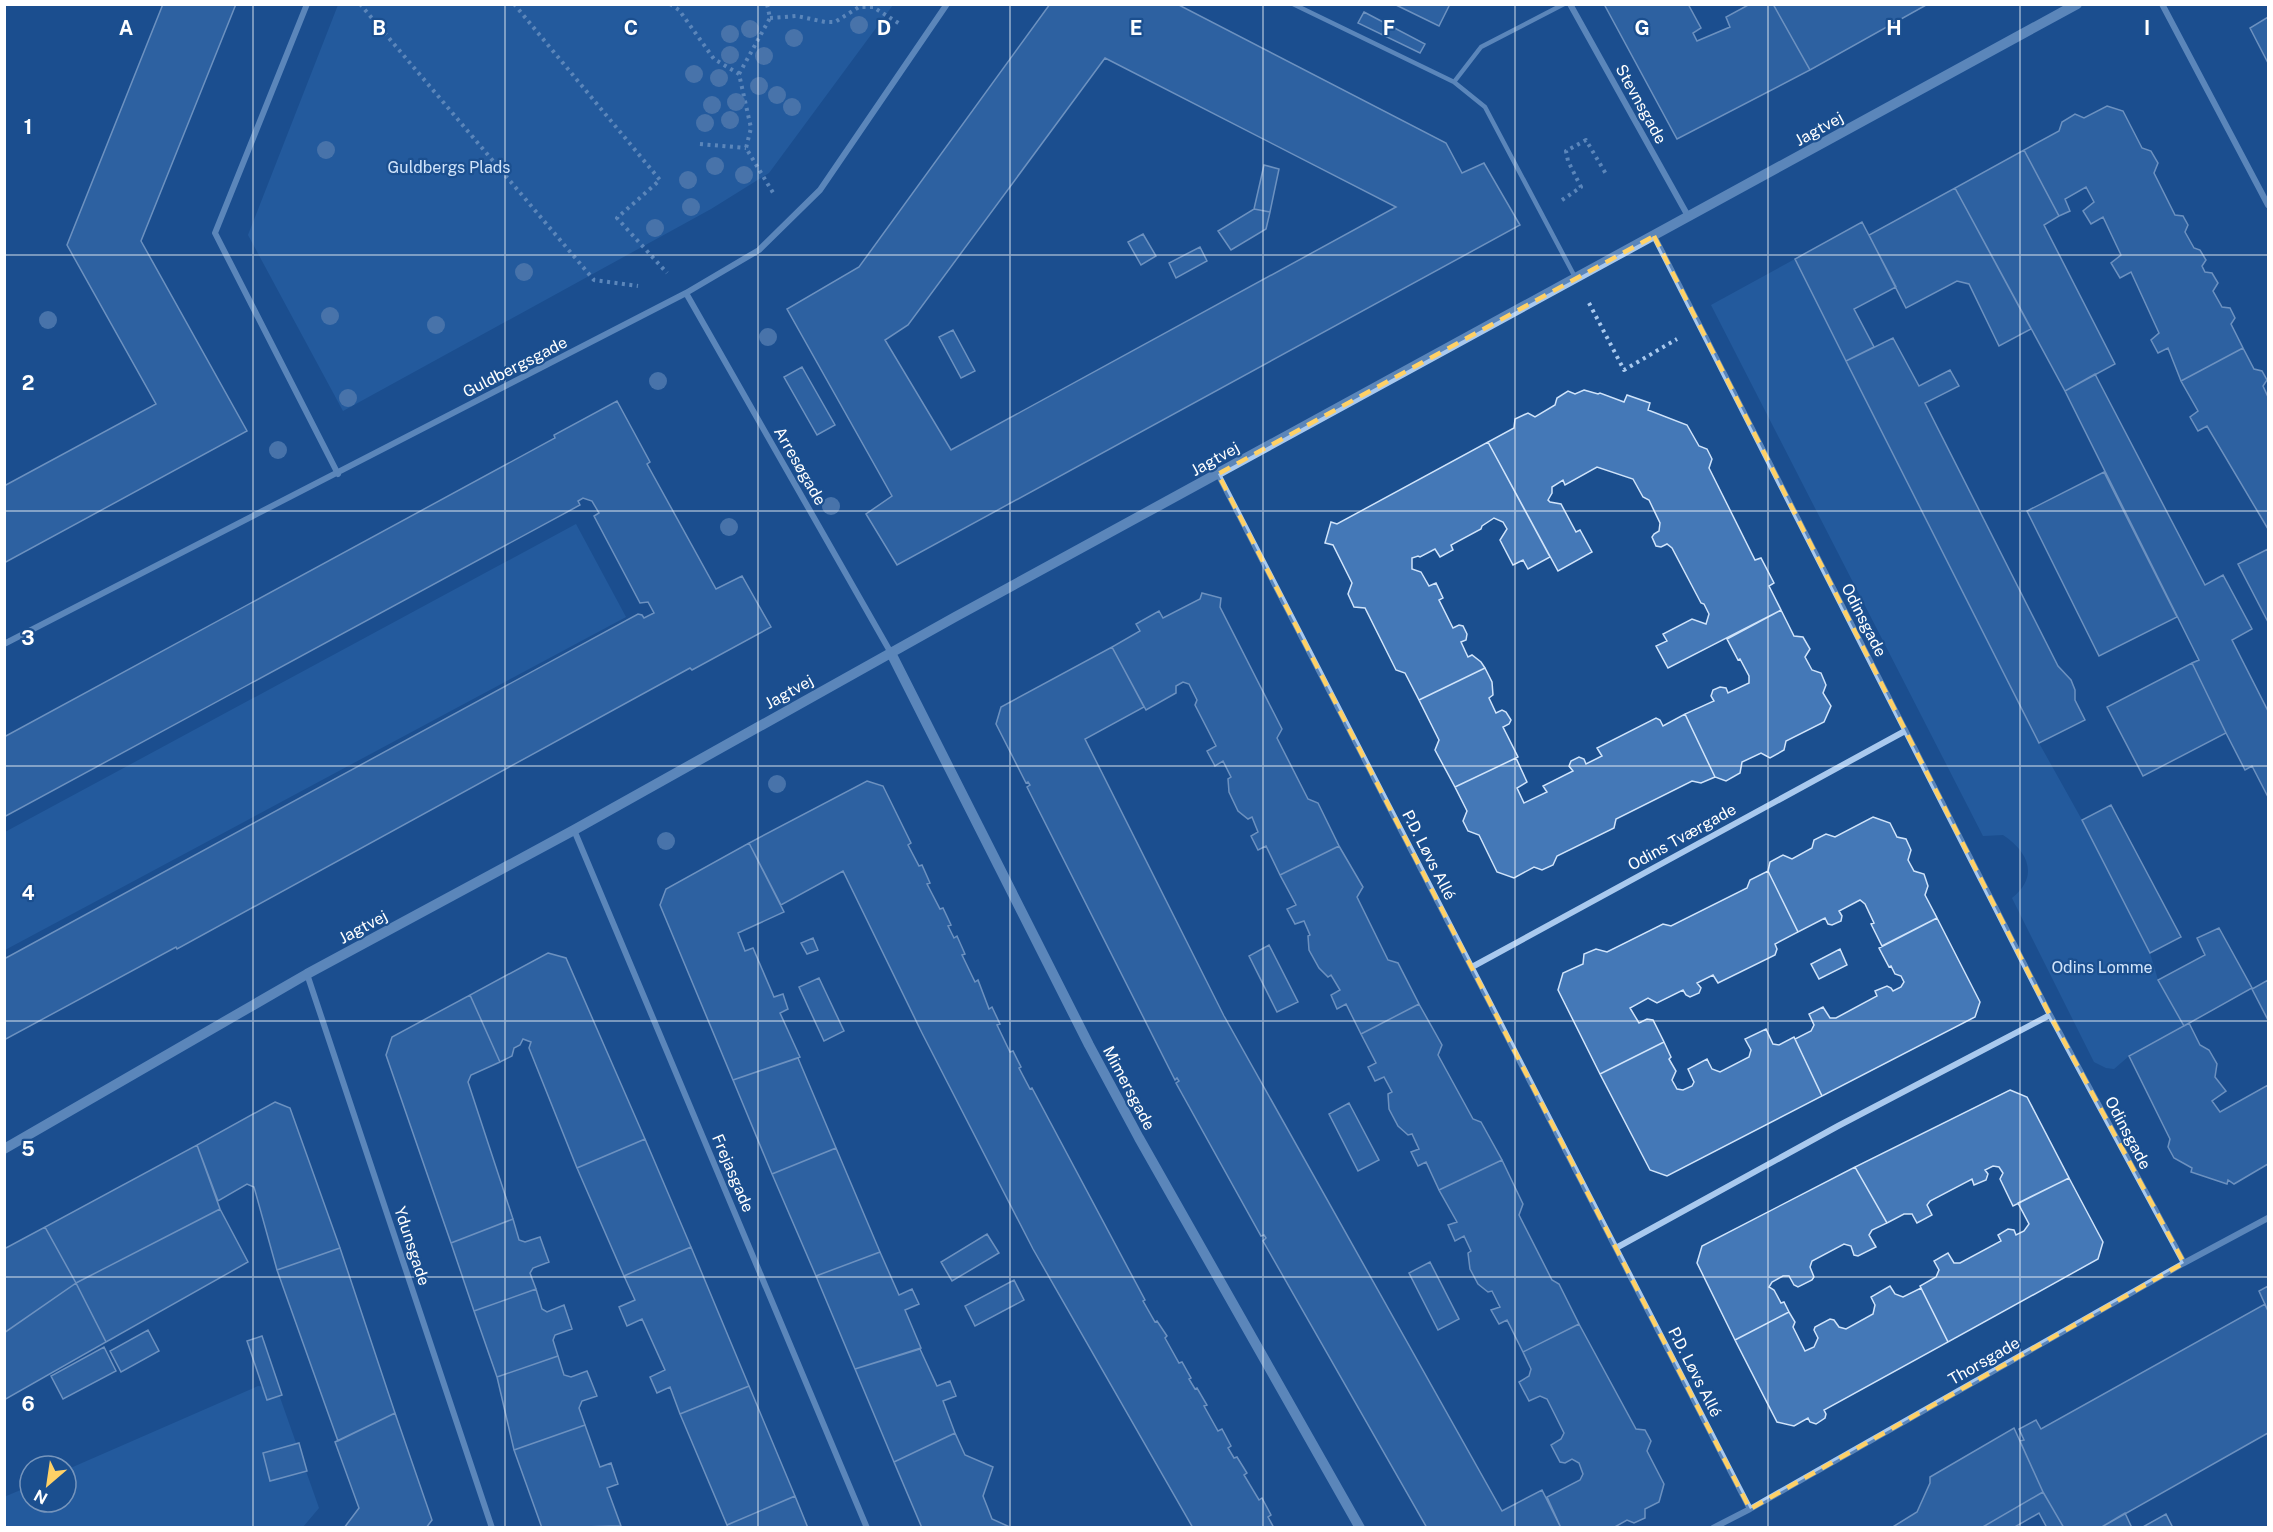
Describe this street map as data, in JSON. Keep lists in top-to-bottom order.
{
  "streets": {
    "street": [
      "Stevnsgade",
      "Jagtvej",
      "Guldbergsgade",
      "Arresøgade",
      "Odinsgade",
      "Odins Tværgade",
      "P.D. Løvs Allé",
      "Mimersgade",
      "Frejasgade",
      "Ydunsgade",
      "Thorsgade"
    ]
  },
  "crossings": [
    ["Stevnsgade", "Jagtvej"],
    ["Jagtvej", "Arresøgade"],
    ["Jagtvej", "Odinsgade"],
    ["Jagtvej", "P.D. Løvs Allé"],
    ["Jagtvej", "Mimersgade"],
    ["Jagtvej", "Frejasgade"],
    ["Jagtvej", "Ydunsgade"],
    ["Guldbergsgade", "Arresøgade"],
    ["Arresøgade", "Mimersgade"],
    ["Odinsgade", "Odins Tværgade"],
    ["Odinsgade", "Thorsgade"],
    ["Odins Tværgade", "P.D. Løvs Allé"],
    ["P.D. Løvs Allé", "Thorsgade"]
  ],
  "parks": ["Guldbergs Plads", "Odins Lomme"],
  "north": "bottom left",
  "grid": {
    "columns": [
      "A",
      "B",
      "C",
      "D",
      "E",
      "F",
      "G",
      "H",
      "I"
    ],
    "rows": [
      "1",
      "2",
      "3",
      "4",
      "5",
      "6"
    ]
  }
}
